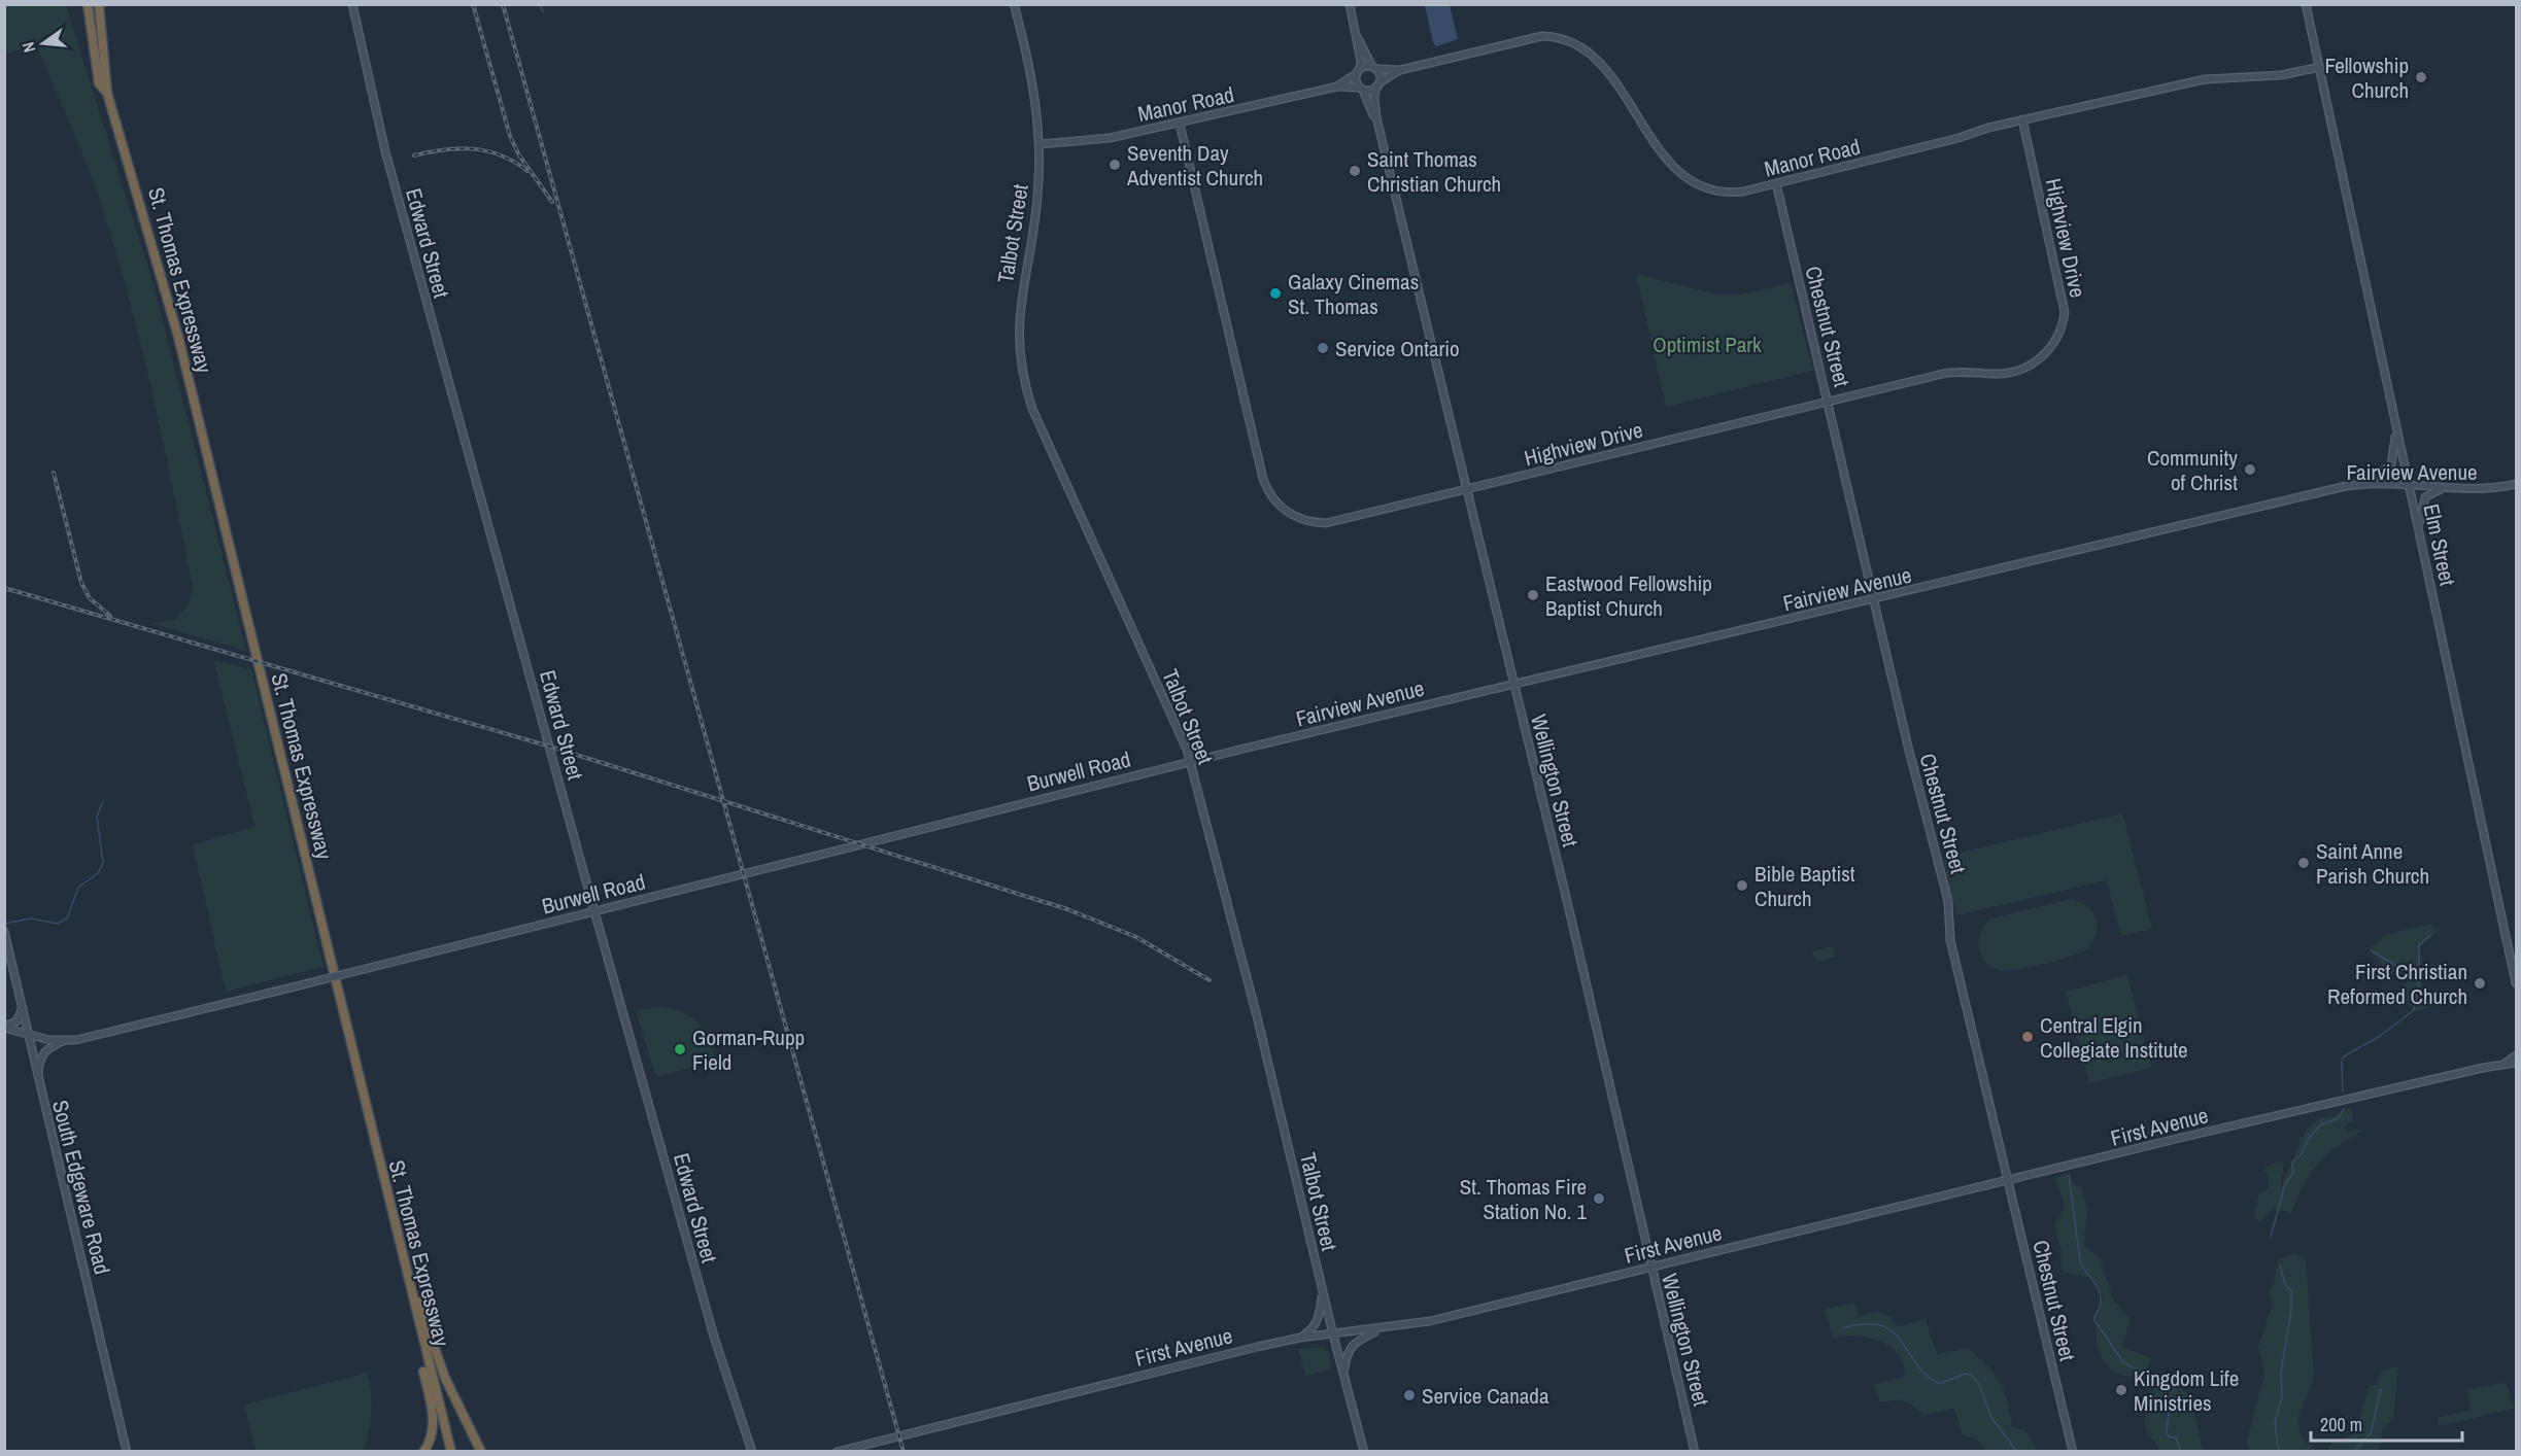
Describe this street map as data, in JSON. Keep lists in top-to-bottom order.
{
  "streets": {
    "highway": ["St. Thomas Expressway"],
    "main road": [
      "Manor Road",
      "Talbot Street",
      "Highview Drive",
      "Edward Street",
      "Chestnut Street",
      "Fairview Avenue",
      "Elm Street",
      "Burwell Road",
      "Wellington Street",
      "First Avenue",
      "South Edgeware Road"
    ]
  },
  "crossings": [
    ["Manor Road", "Talbot Street"],
    ["Manor Road", "Highview Drive"],
    ["Manor Road", "Chestnut Street"],
    ["Manor Road", "Elm Street"],
    ["Manor Road", "Wellington Street"],
    ["Talbot Street", "Fairview Avenue"],
    ["Talbot Street", "Burwell Road"],
    ["Talbot Street", "First Avenue"],
    ["Highview Drive", "Chestnut Street"],
    ["Highview Drive", "Wellington Street"],
    ["Edward Street", "Burwell Road"],
    ["Chestnut Street", "Fairview Avenue"],
    ["Chestnut Street", "First Avenue"],
    ["Fairview Avenue", "Elm Street"],
    ["Fairview Avenue", "Burwell Road"],
    ["Fairview Avenue", "Wellington Street"],
    ["Burwell Road", "South Edgeware Road"],
    ["Wellington Street", "First Avenue"]
  ],
  "parks": ["Optimist Park"],
  "places": [
    "Fellowship Church",
    "Seventh Day Adventist Church",
    "Saint Thomas Christian Church",
    "Galaxy Cinemas St. Thomas",
    "Service Ontario",
    "Community of Christ",
    "Eastwood Fellowship Baptist Church",
    "Saint Anne Parish Church",
    "Bible Baptist Church",
    "First Christian Reformed Church",
    "Central Elgin Collegiate Institute",
    "Gorman-Rupp Field",
    "St. Thomas Fire Station No. 1",
    "Kingdom Life Ministries",
    "Service Canada"
  ],
  "scale_bar": "200 m",
  "north": "left"
}
